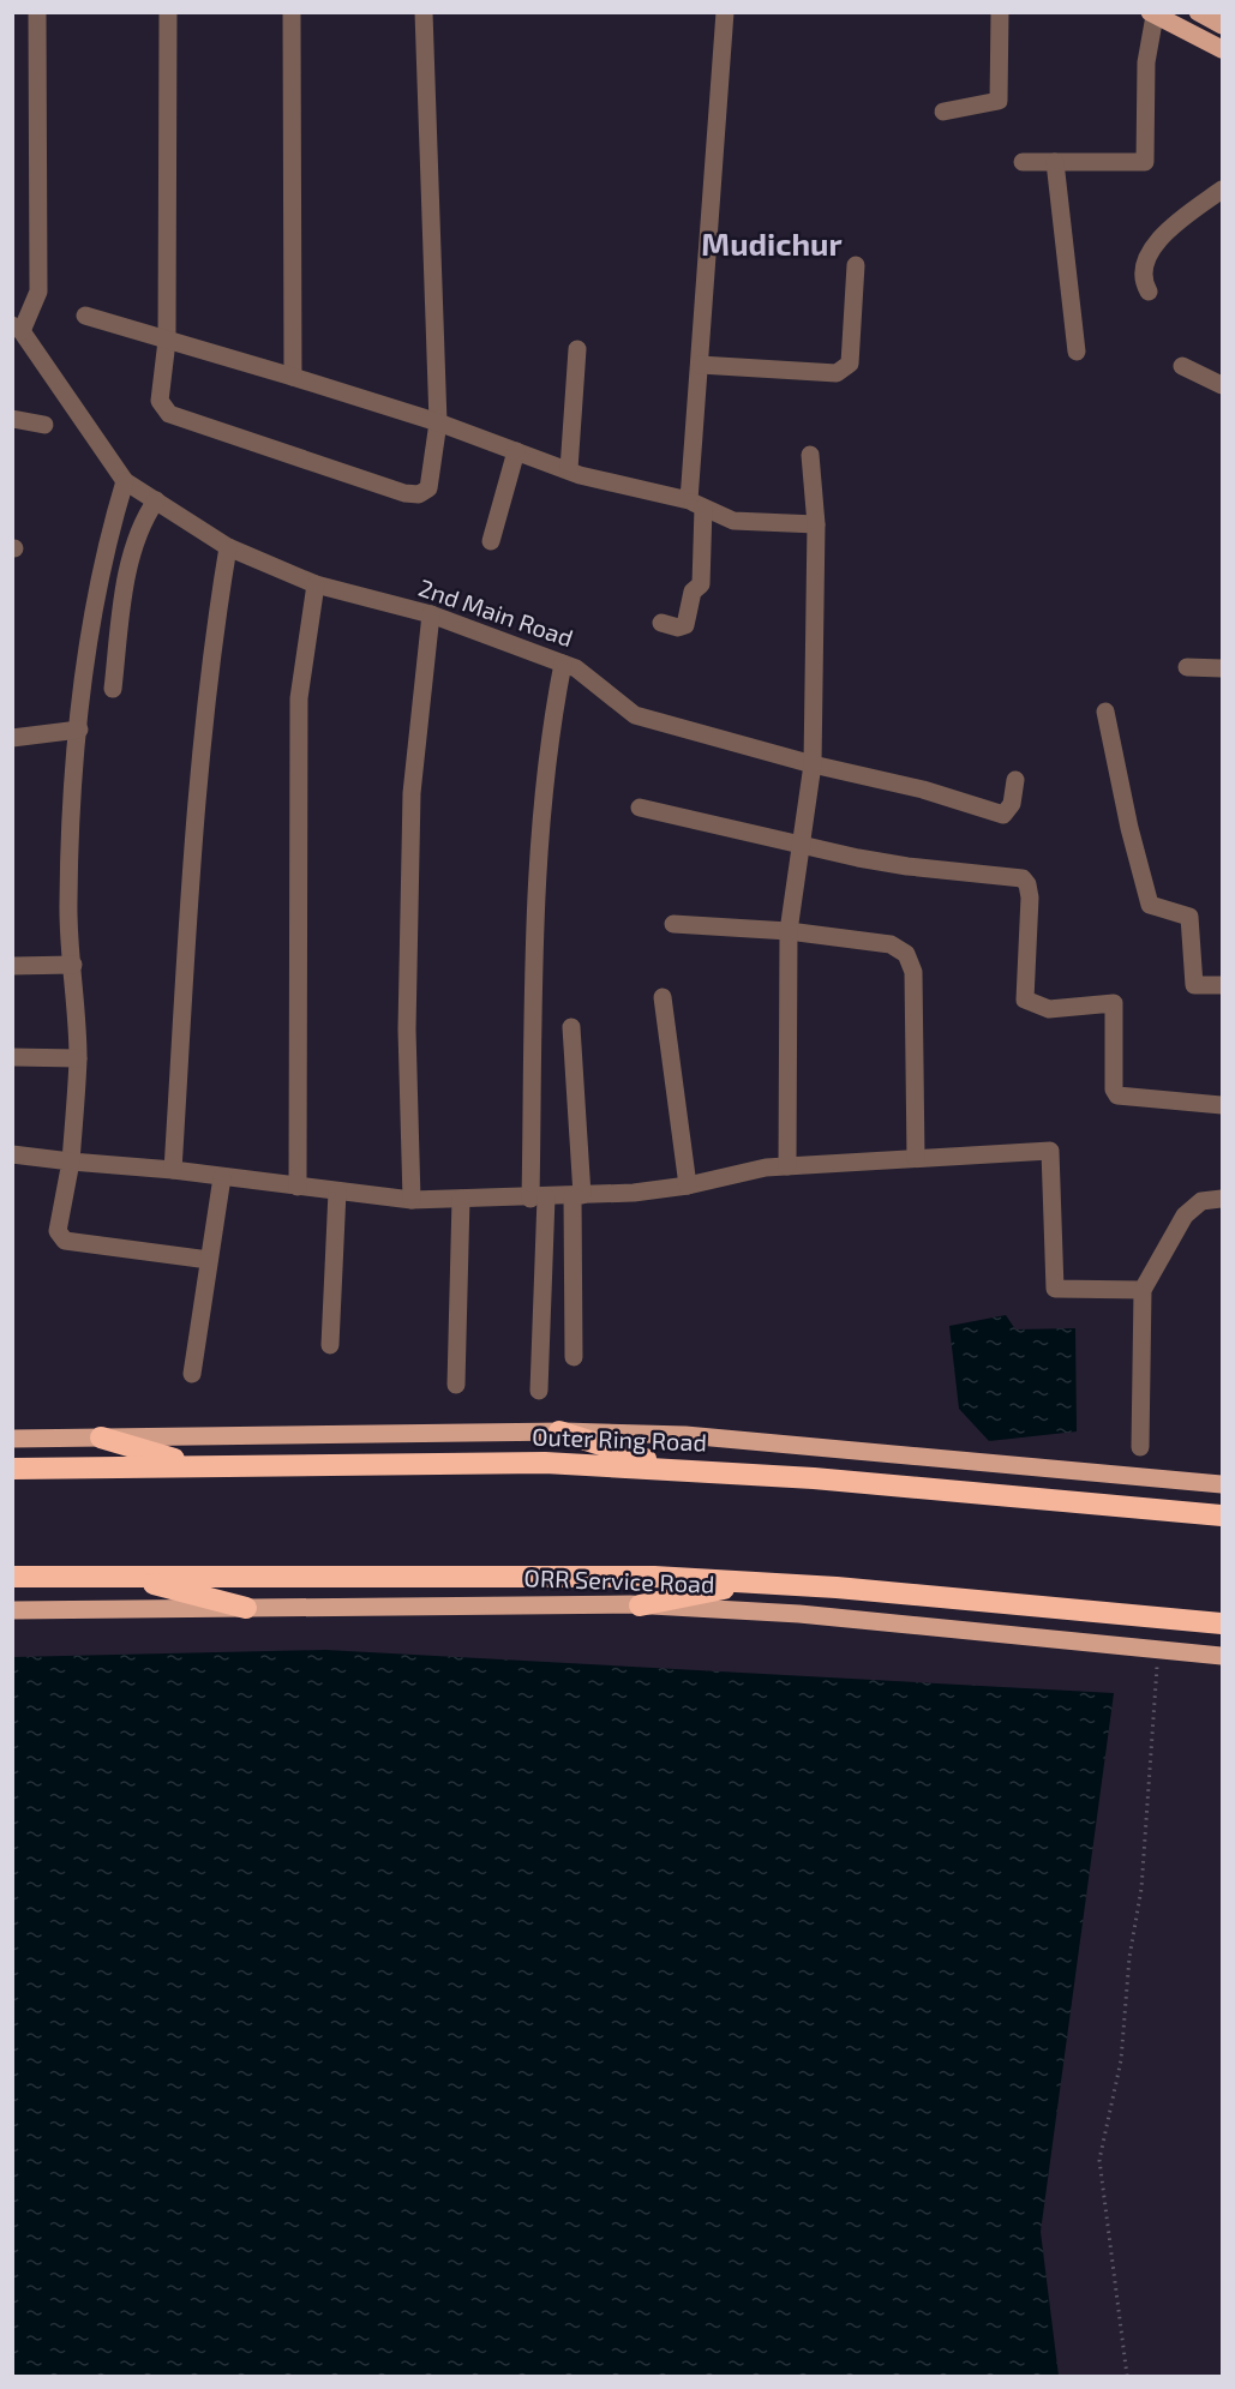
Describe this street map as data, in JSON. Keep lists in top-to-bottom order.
{
  "streets": {
    "highway": ["Outer Ring Road"],
    "main road": ["ORR Service Road"],
    "street": ["2nd Main Road"]
  },
  "districts": ["Mudichur"]
}
